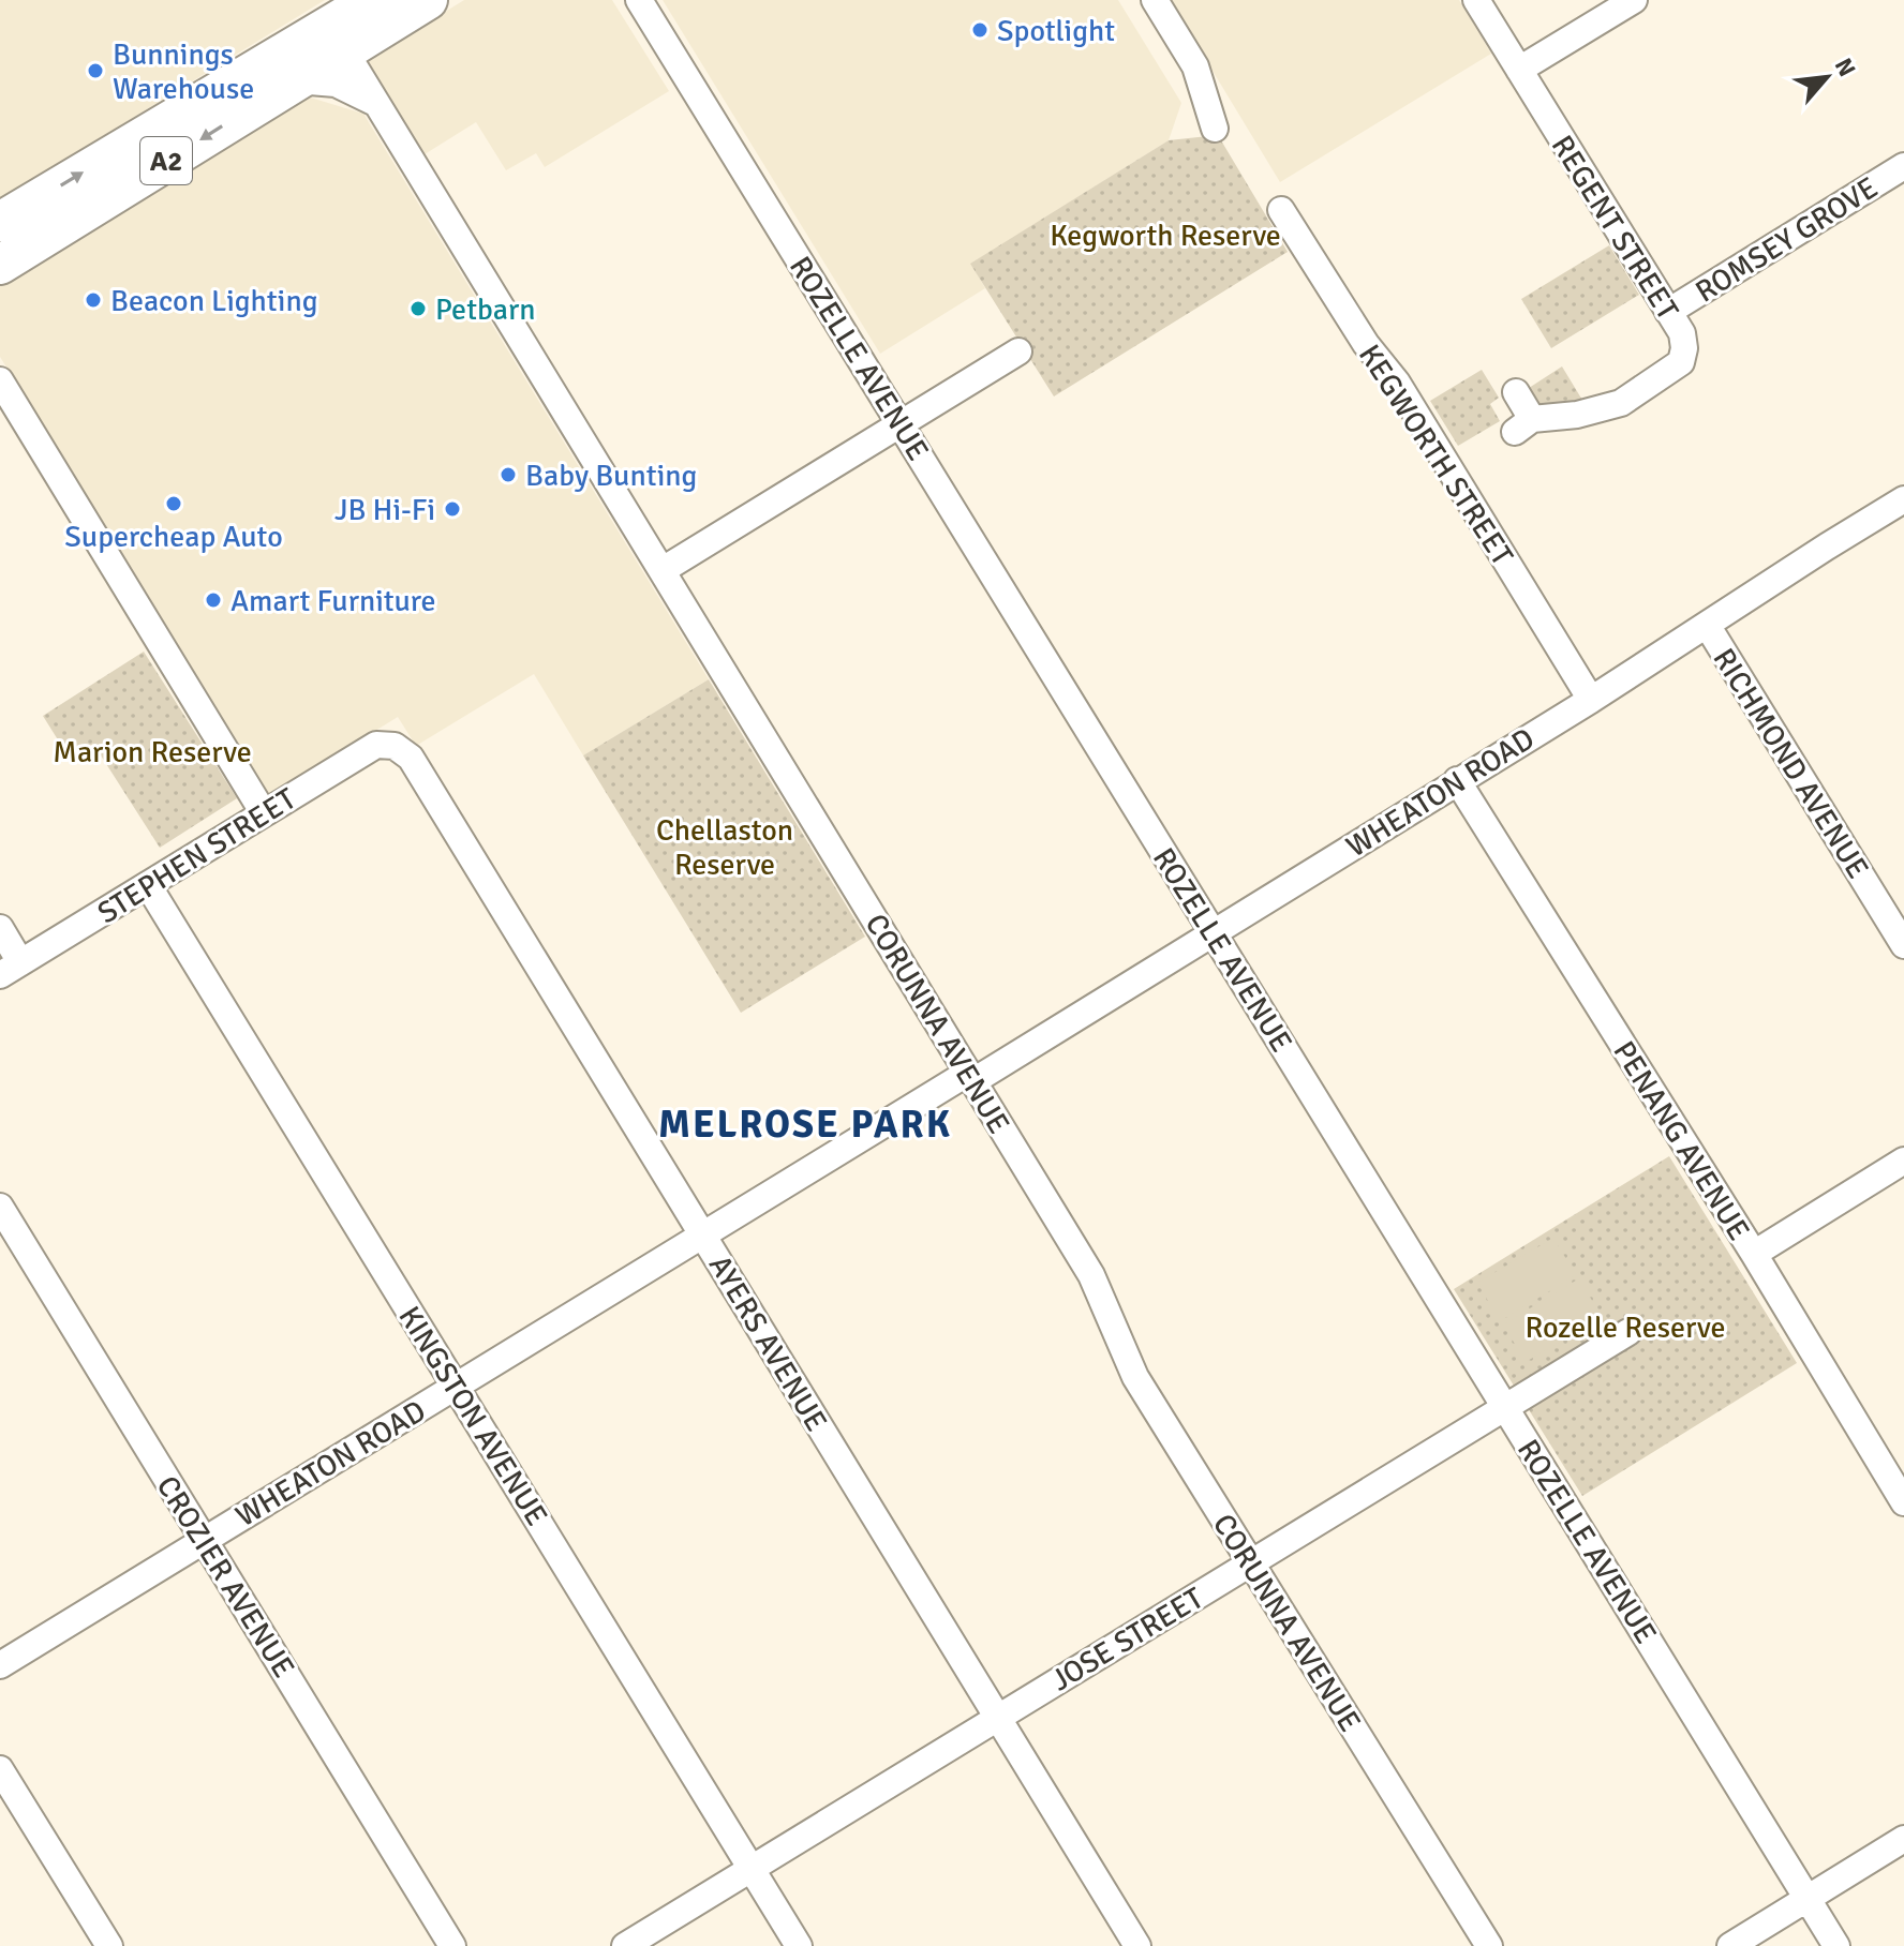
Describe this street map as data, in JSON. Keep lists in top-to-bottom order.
{
  "streets": {
    "highway": ["A2"],
    "street": [
      "REGENT STREET",
      "ROMSEY GROVE",
      "ROZELLE AVENUE",
      "KEGWORTH STREET",
      "RICHMOND AVENUE",
      "WHEATON ROAD",
      "STEPHEN STREET",
      "CORUNNA AVENUE",
      "PENANG AVENUE",
      "AYERS AVENUE",
      "KINGSTON AVENUE",
      "CROZIER AVENUE",
      "JOSE STREET"
    ]
  },
  "crossings": [
    ["A2", "CORUNNA AVENUE"],
    ["REGENT STREET", "ROMSEY GROVE"],
    ["ROZELLE AVENUE", "WHEATON ROAD"],
    ["ROZELLE AVENUE", "JOSE STREET"],
    ["KEGWORTH STREET", "WHEATON ROAD"],
    ["RICHMOND AVENUE", "WHEATON ROAD"],
    ["WHEATON ROAD", "CORUNNA AVENUE"],
    ["WHEATON ROAD", "PENANG AVENUE"],
    ["WHEATON ROAD", "AYERS AVENUE"],
    ["WHEATON ROAD", "KINGSTON AVENUE"],
    ["WHEATON ROAD", "CROZIER AVENUE"],
    ["STEPHEN STREET", "AYERS AVENUE"],
    ["STEPHEN STREET", "KINGSTON AVENUE"],
    ["CORUNNA AVENUE", "JOSE STREET"],
    ["AYERS AVENUE", "JOSE STREET"],
    ["KINGSTON AVENUE", "JOSE STREET"]
  ],
  "districts": ["MELROSE PARK"],
  "parks": [
    "Kegworth Reserve",
    "Marion Reserve",
    "Chellaston Reserve",
    "Rozelle Reserve"
  ],
  "places": [
    "Spotlight",
    "Bunnings Warehouse",
    "Beacon Lighting",
    "Petbarn",
    "Baby Bunting",
    "Supercheap Auto",
    "JB Hi-Fi",
    "Amart Furniture"
  ],
  "north": "top right"
}
